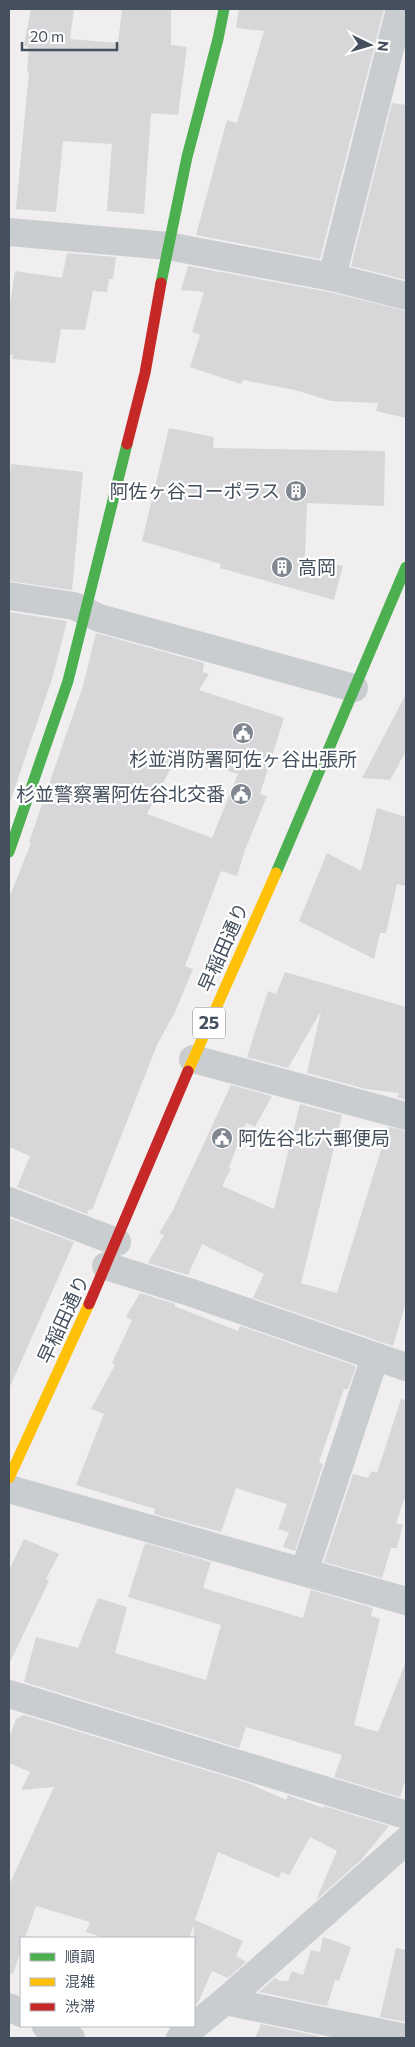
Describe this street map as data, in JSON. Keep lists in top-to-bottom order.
{
  "streets": {
    "main road": ["早稲田通り", "25"]
  },
  "places": {
    "building": ["阿佐ヶ谷コーポラス", "高岡"],
    "public building": ["杉並消防署阿佐ヶ谷出張所", "杉並警察署阿佐谷北交番", "阿佐谷北六郵便局"]
  },
  "legend": ["順調", "混雑", "渋滞"],
  "scale_bar": "20 m",
  "north": "right"
}
